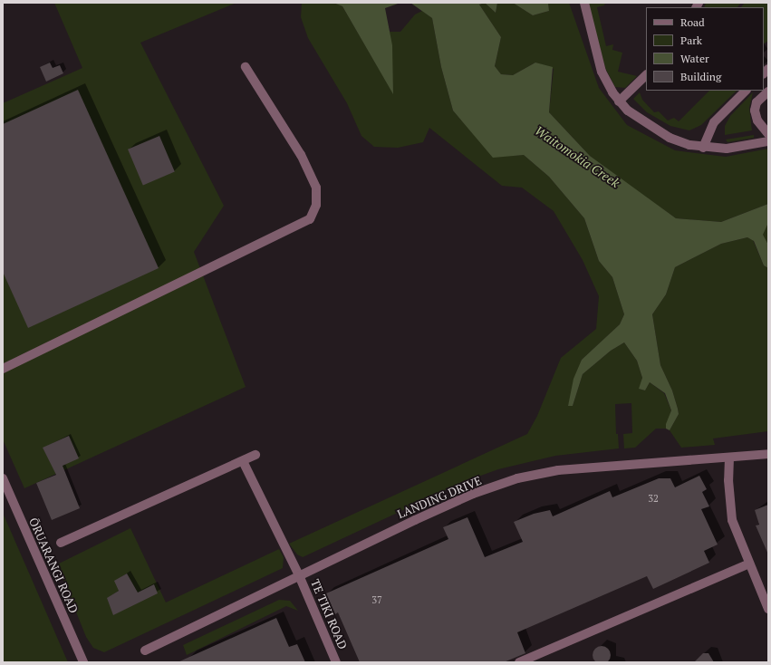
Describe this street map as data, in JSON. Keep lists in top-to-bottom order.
{
  "streets": {
    "street": ["LANDING DRIVE", "ŌRUARANGI ROAD", "TE TIKI ROAD"]
  },
  "crossings": [
    ["LANDING DRIVE", "TE TIKI ROAD"]
  ],
  "water": ["Waitomokia Creek"],
  "house_numbers": ["32", "37"],
  "legend": [
    "Road",
    "Park",
    "Water",
    "Building"
  ]
}
